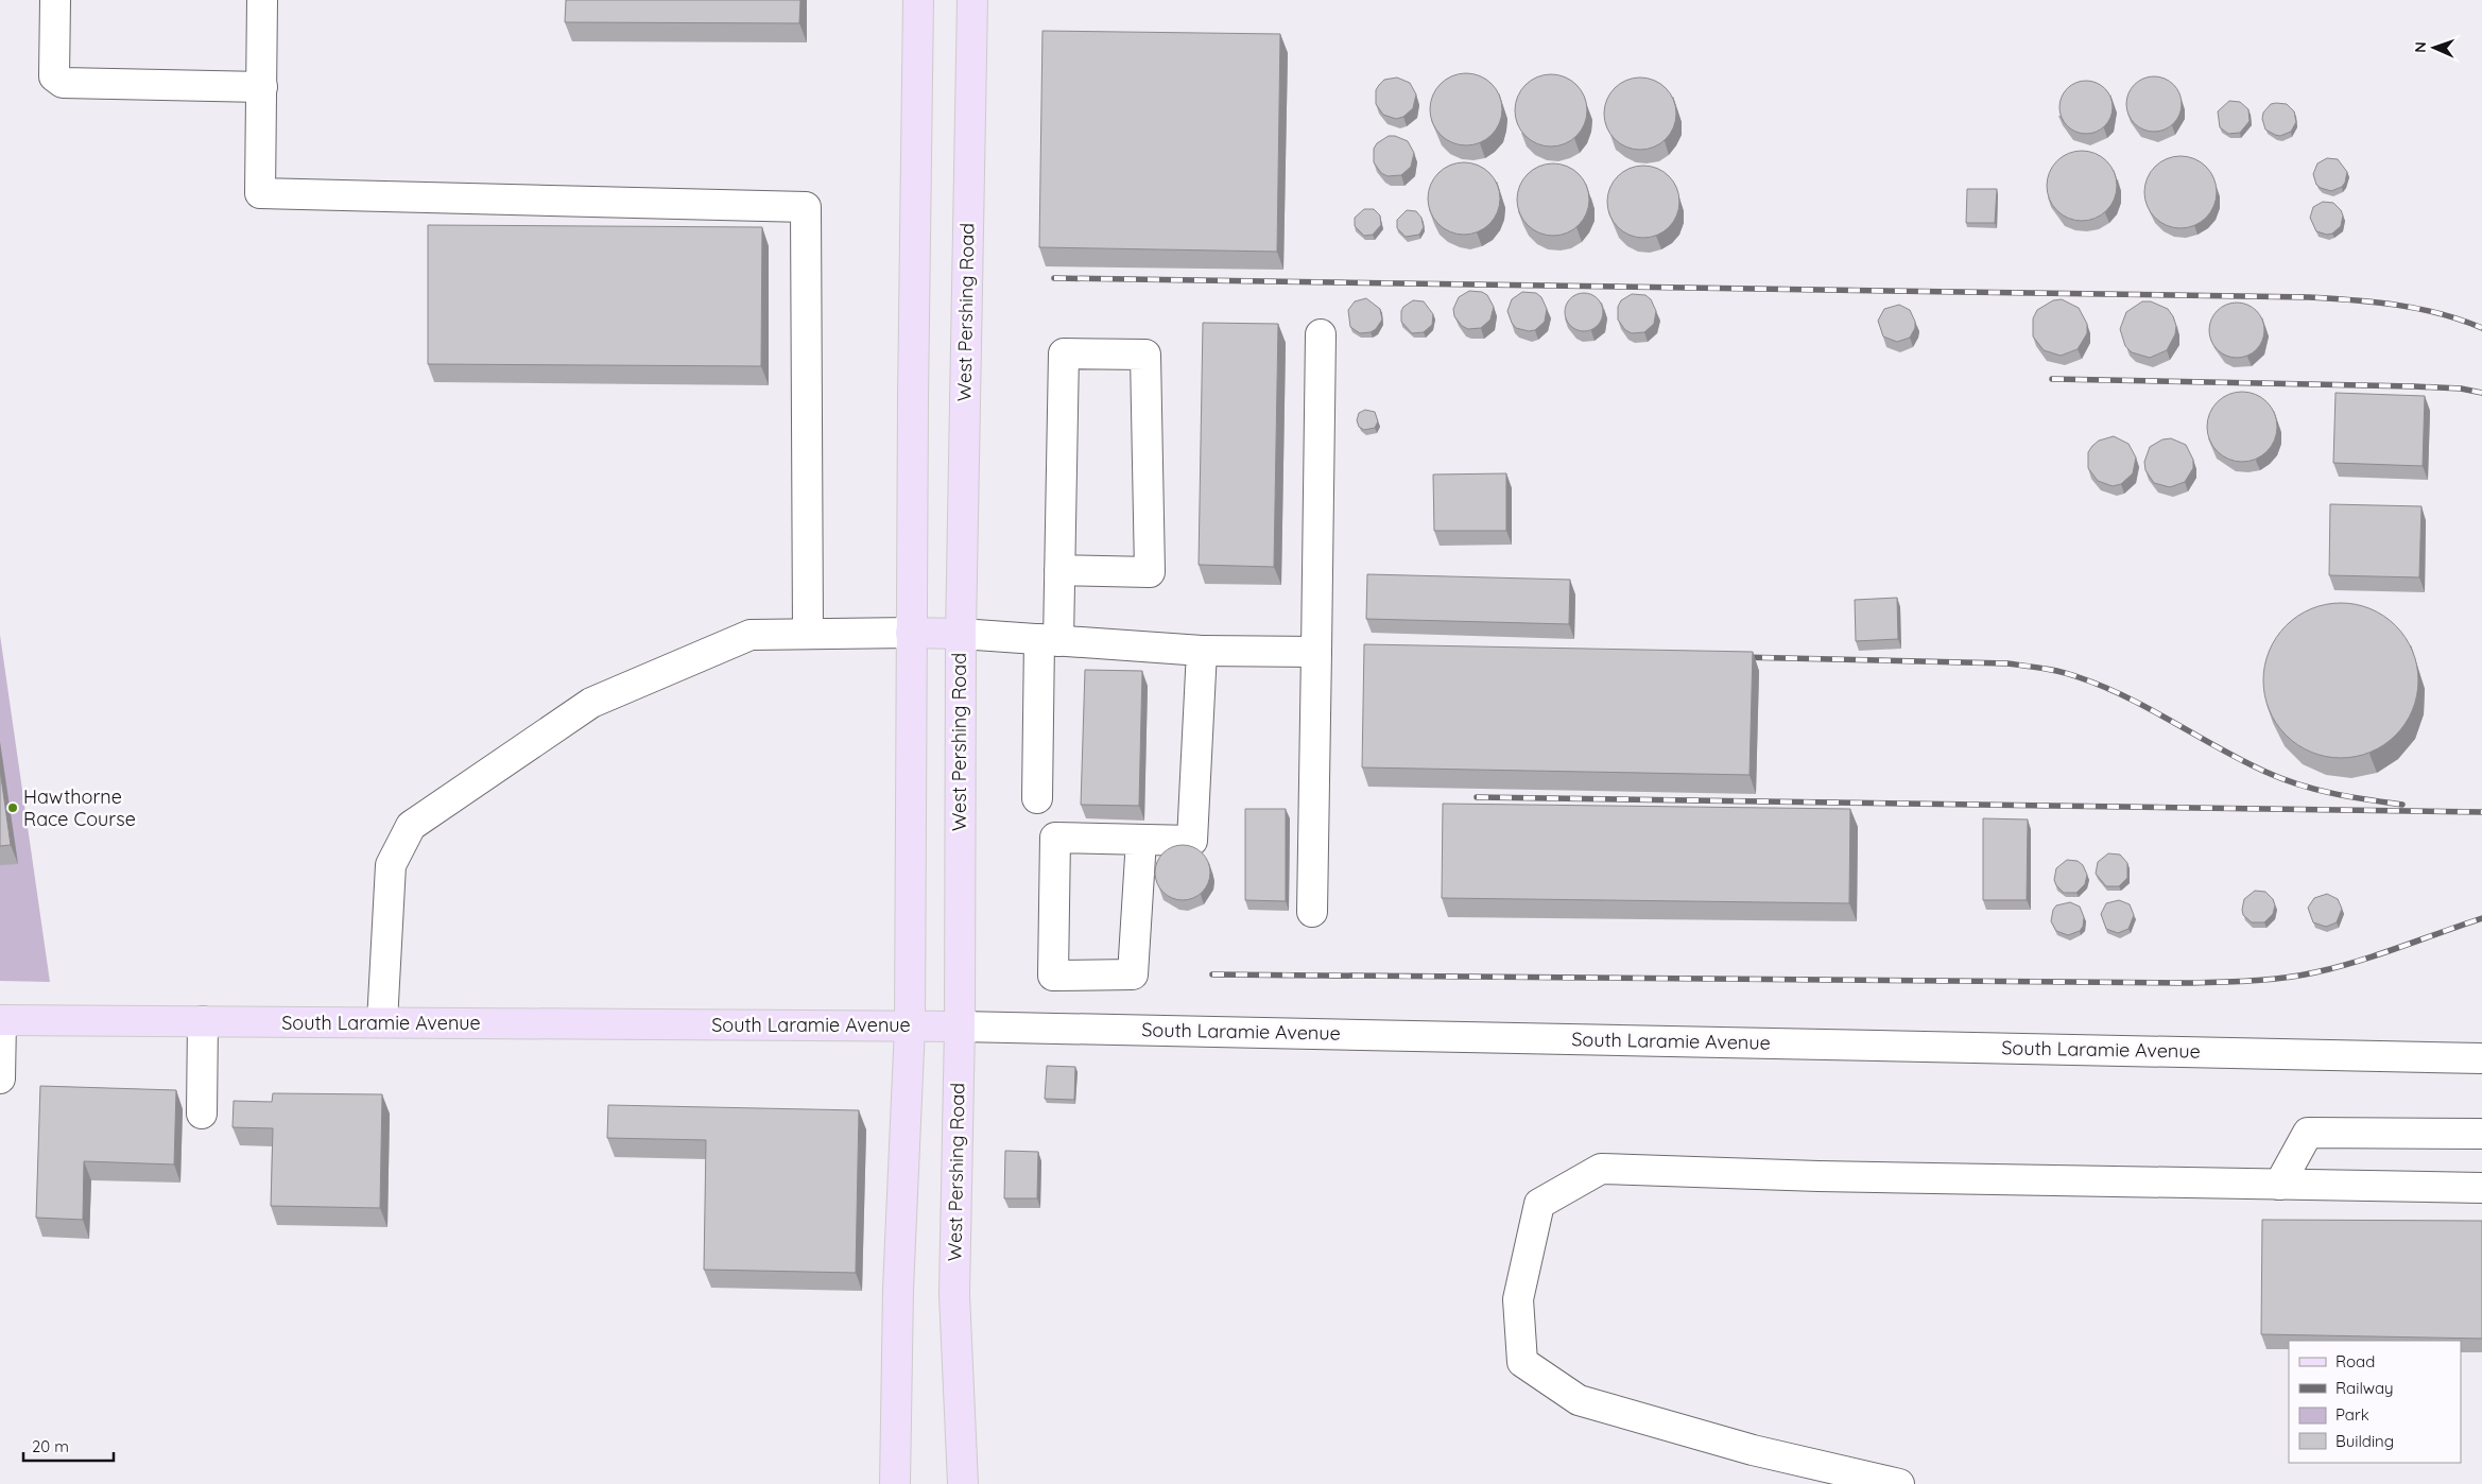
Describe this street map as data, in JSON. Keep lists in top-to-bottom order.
{
  "streets": {
    "main road": ["West Pershing Road", "South Laramie Avenue"]
  },
  "crossings": [
    ["West Pershing Road", "South Laramie Avenue"]
  ],
  "places": ["Hawthorne Race Course"],
  "legend": [
    "Road",
    "Railway",
    "Park",
    "Building"
  ],
  "scale_bar": "20 m",
  "north": "left"
}
